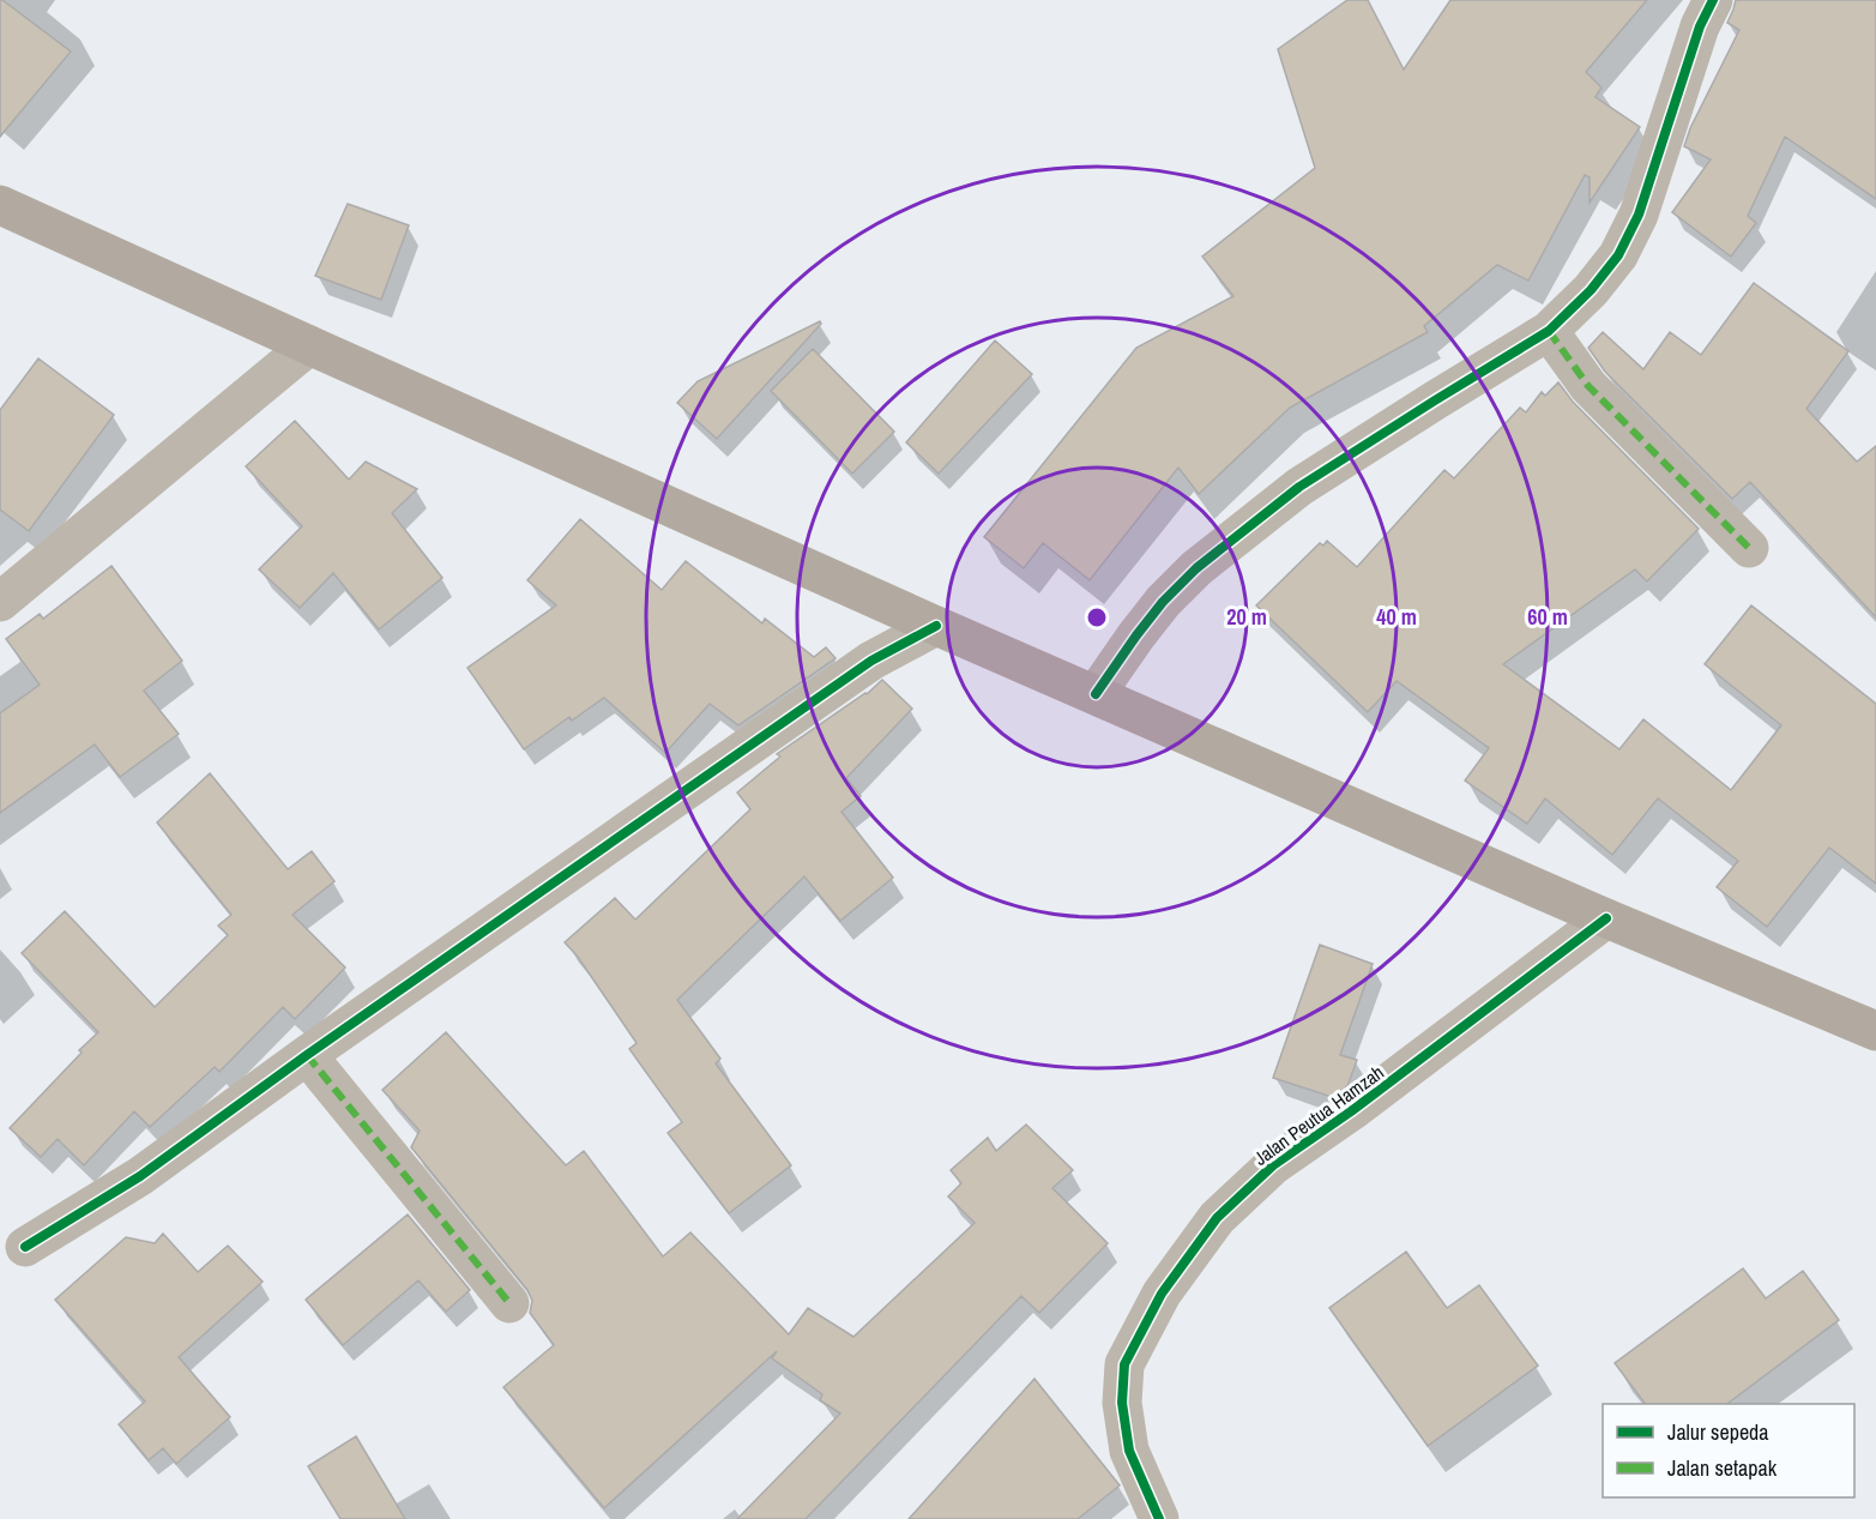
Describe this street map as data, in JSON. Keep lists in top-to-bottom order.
{
  "streets": {
    "street": ["Jalan Peutua Hamzah"]
  },
  "legend": ["Jalur sepeda", "Jalan setapak"],
  "rings": ["20 m", "40 m", "60 m"]
}
